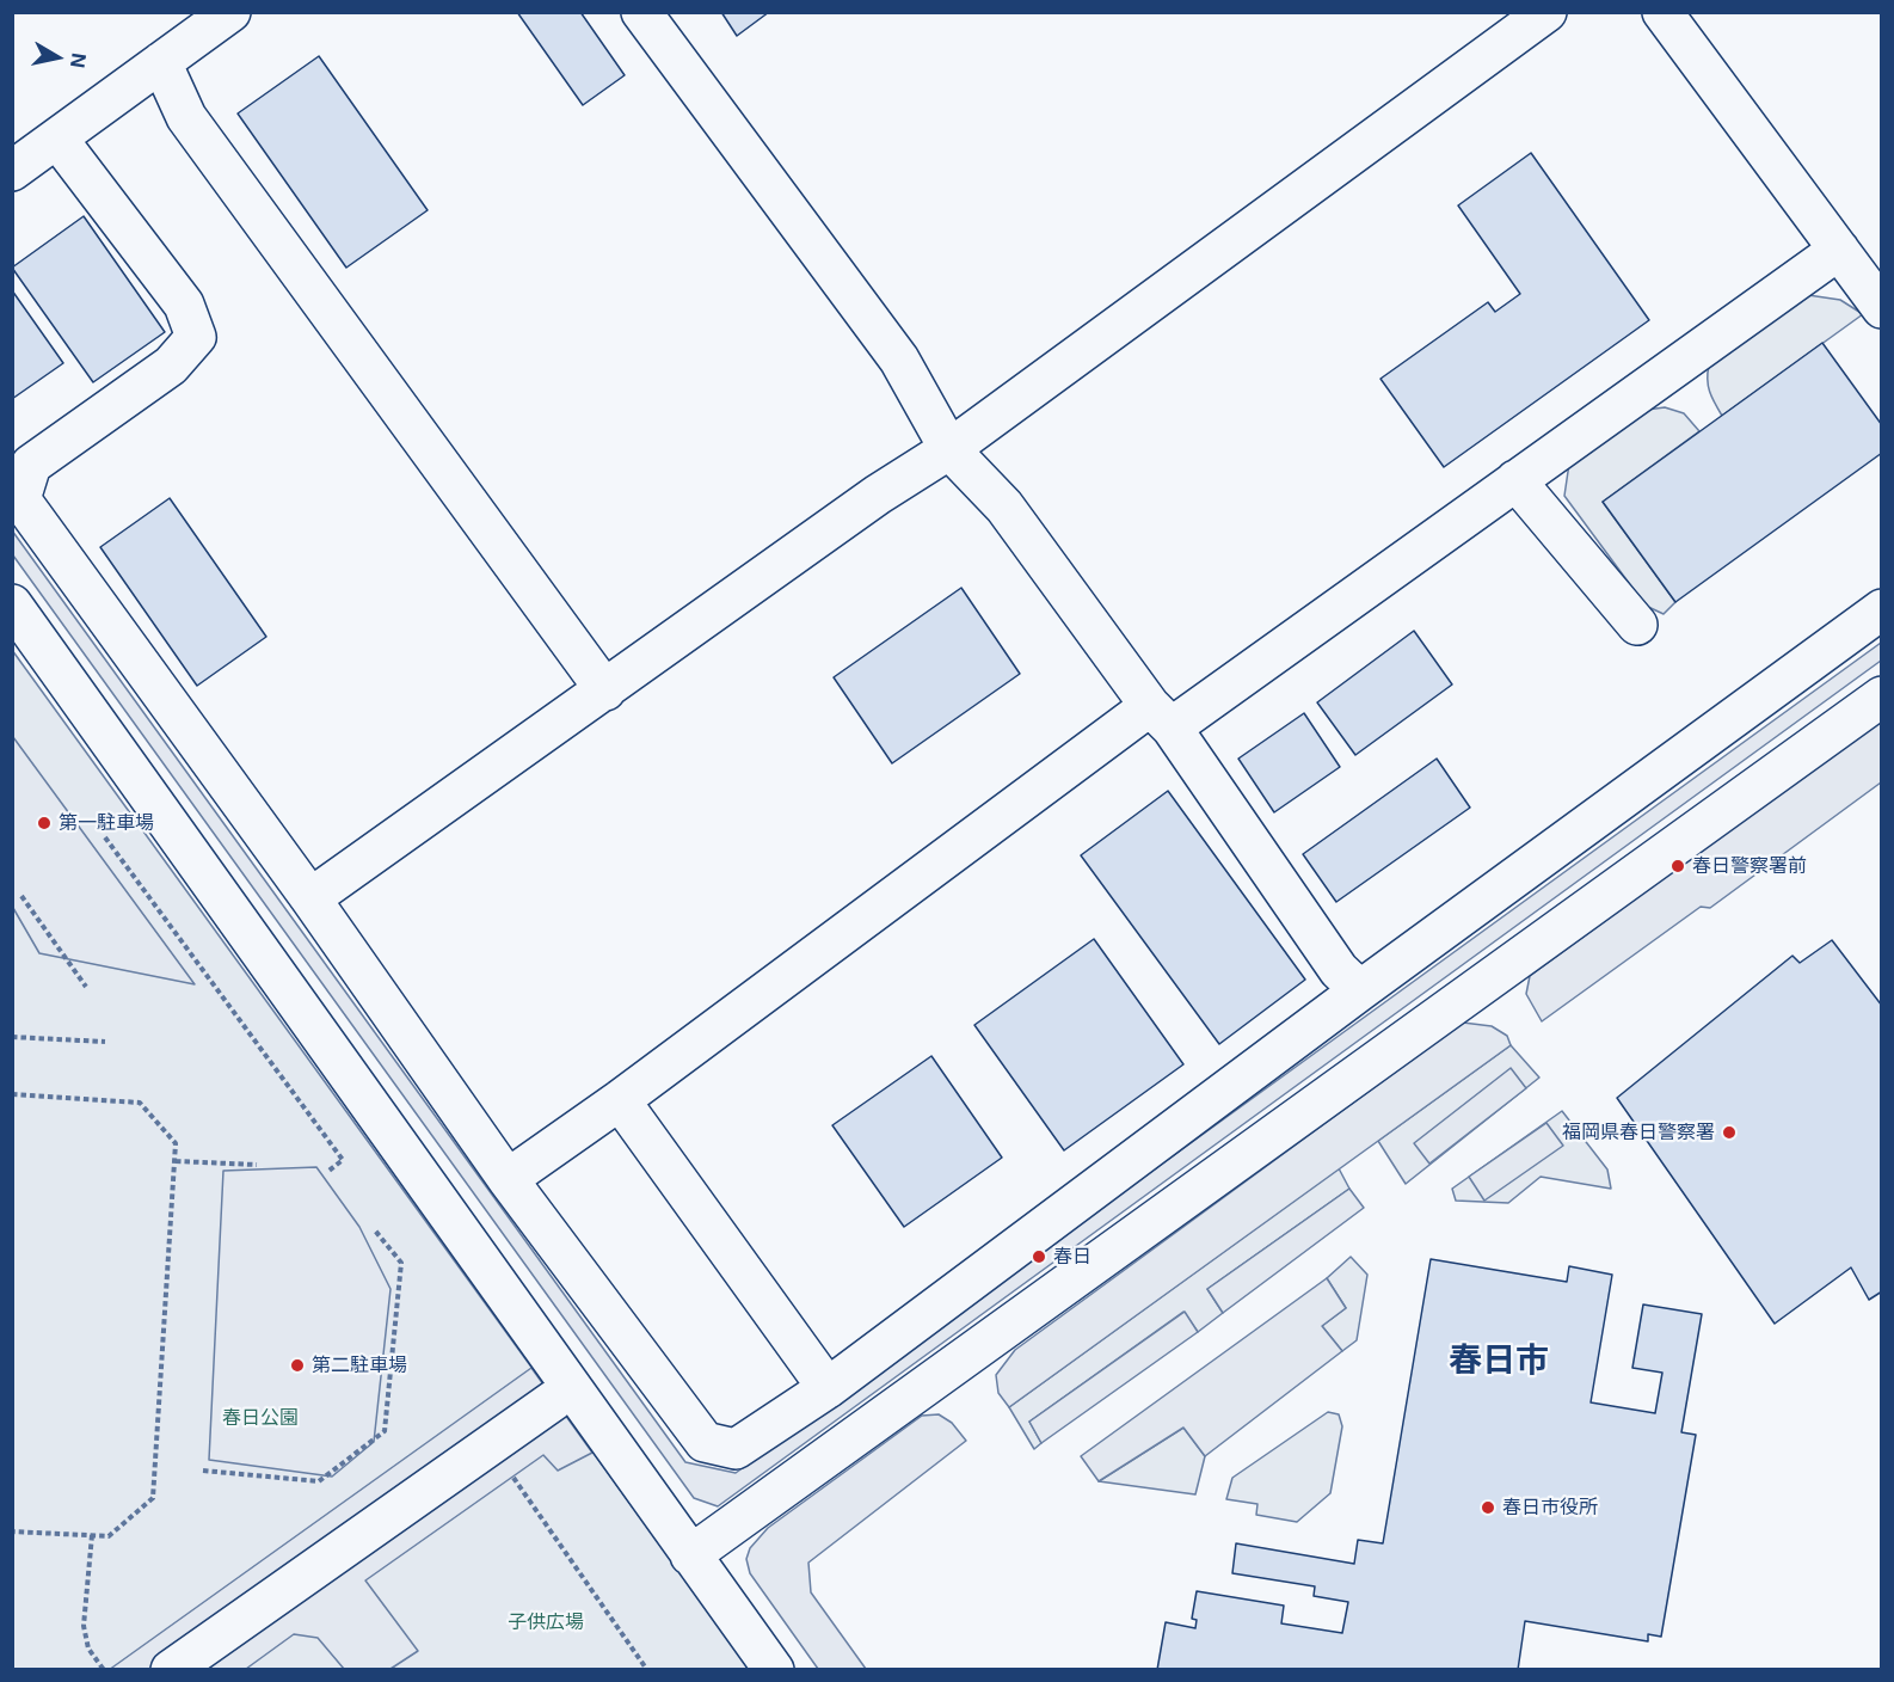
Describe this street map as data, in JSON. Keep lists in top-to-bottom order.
{
  "districts": ["春日市"],
  "parks": ["春日公園", "子供広場"],
  "places": [
    "第一駐車場",
    "春日警察署前",
    "福岡県春日警察署",
    "春日",
    "第二駐車場",
    "春日市役所"
  ],
  "north": "right"
}
